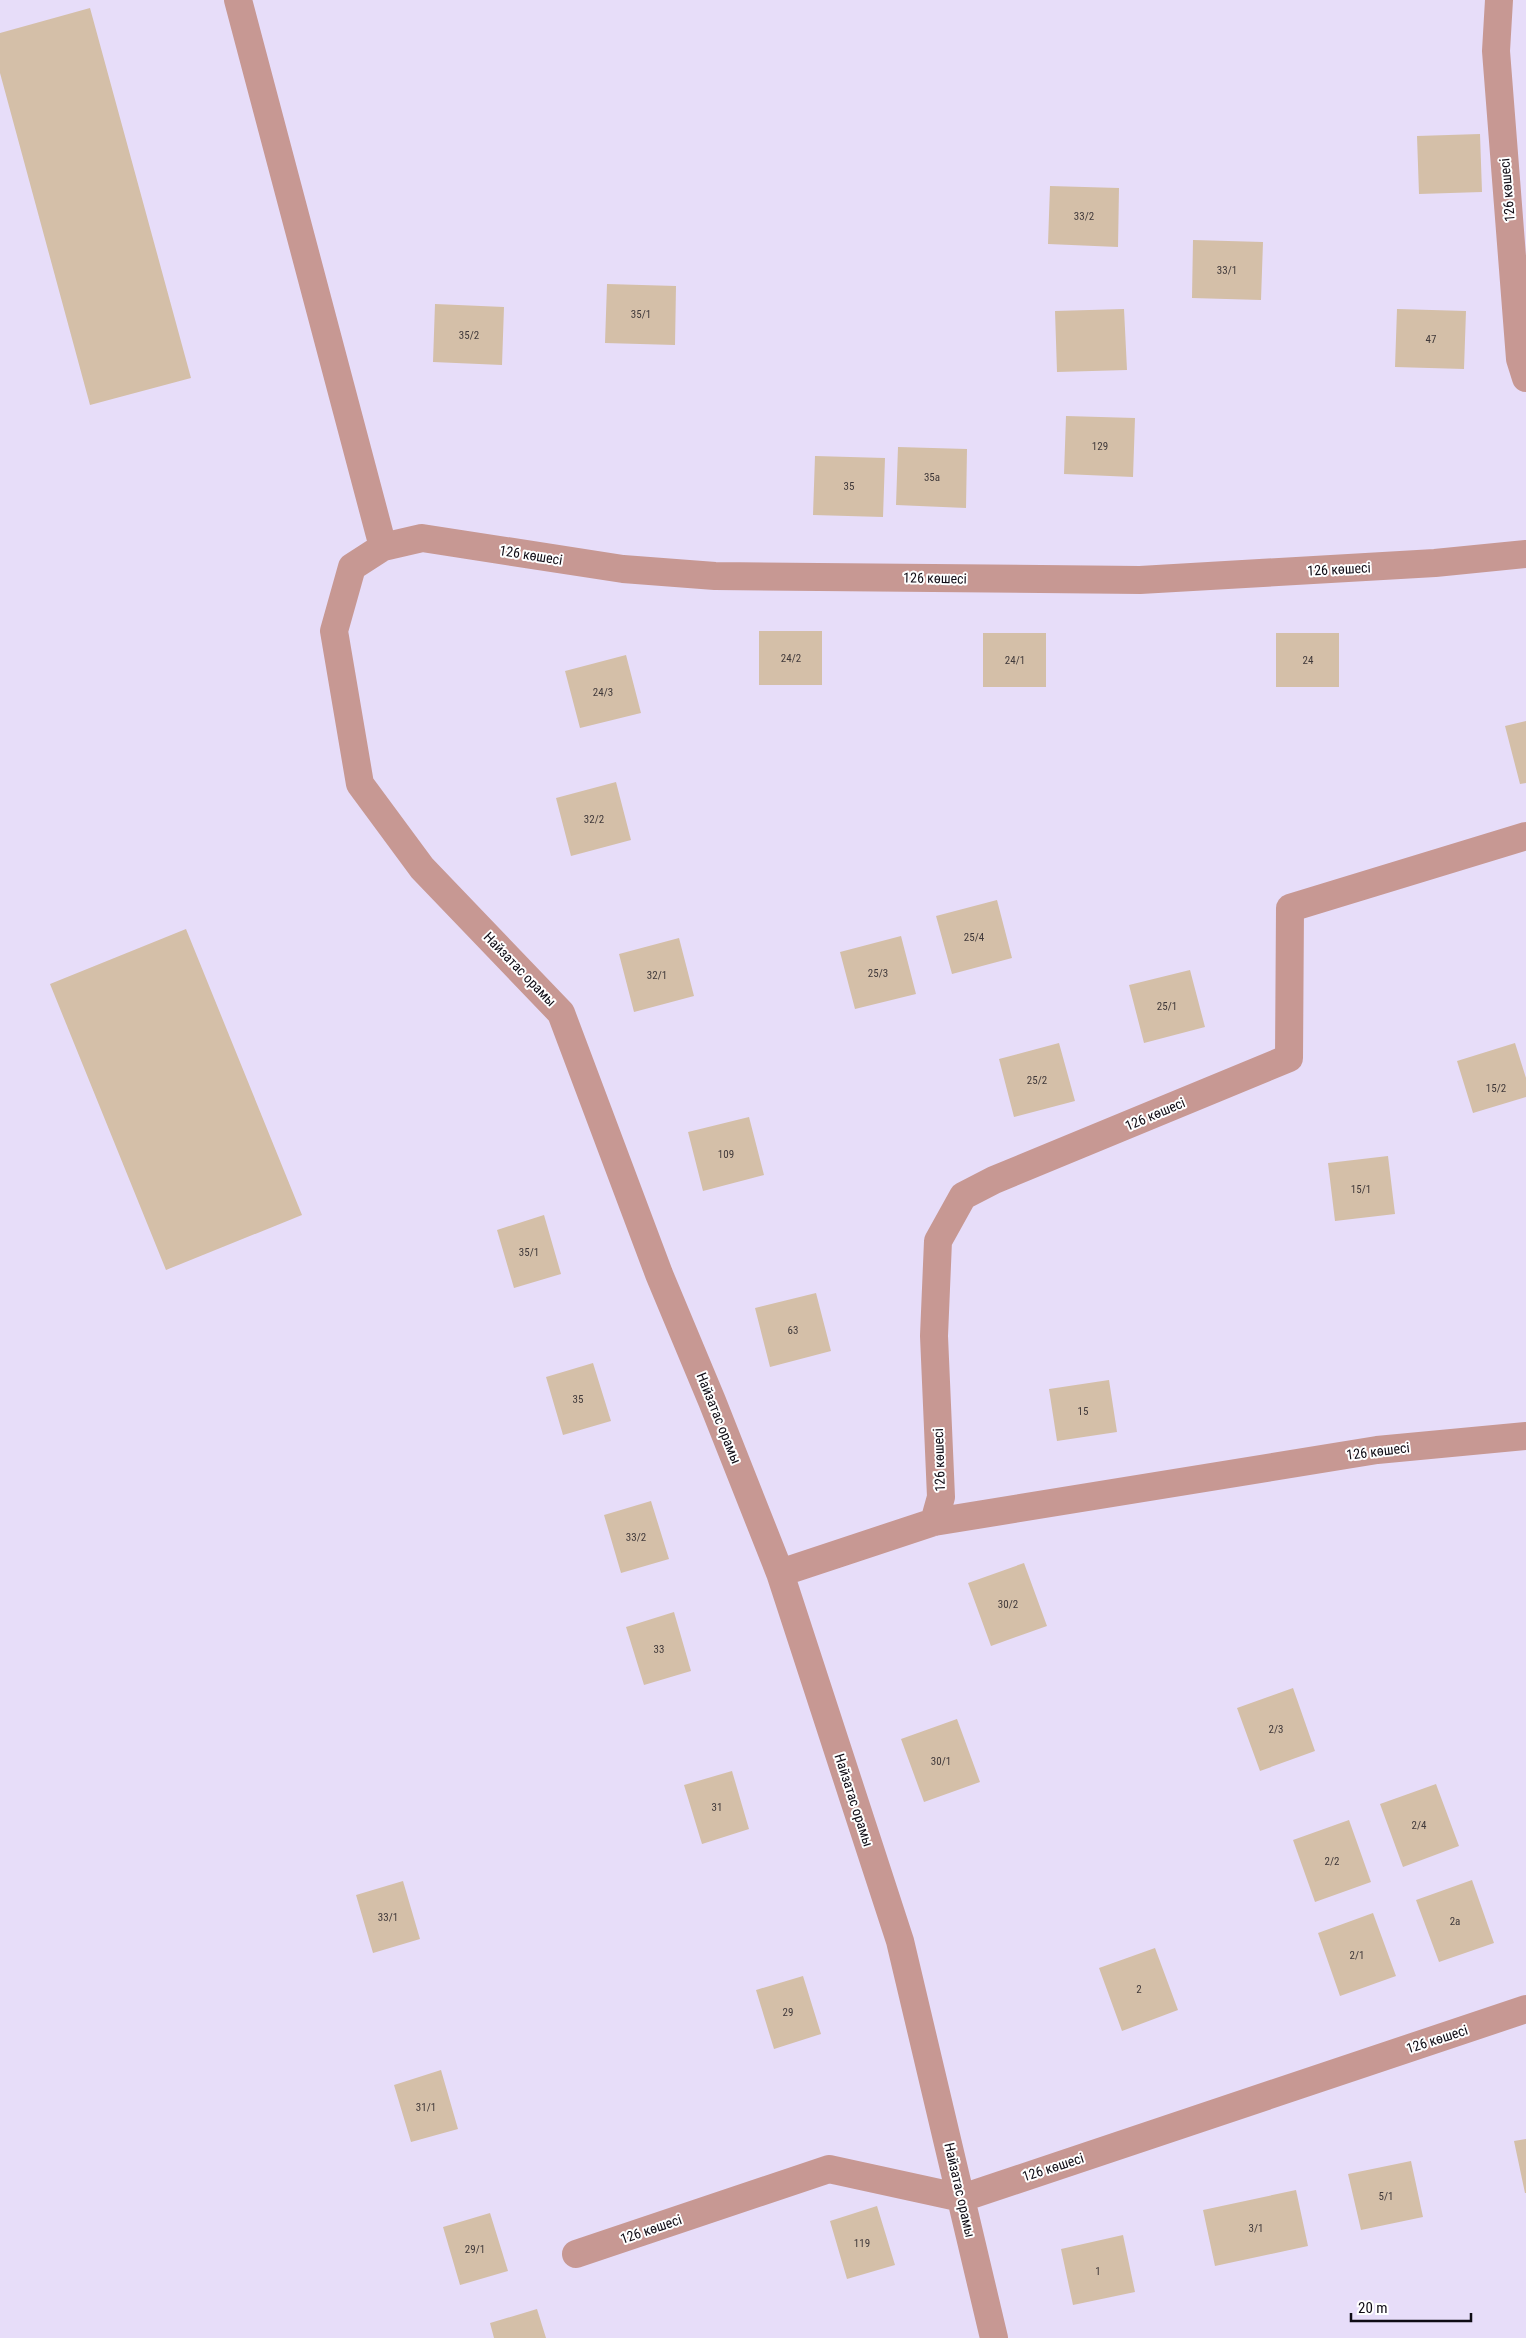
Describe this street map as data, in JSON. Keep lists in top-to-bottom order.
{
  "streets": {
    "street": ["126 көшесі", "Найзатас орамы"]
  },
  "crossings": [
    ["126 көшесі", "Найзатас орамы"]
  ],
  "house_numbers": [
    "33/2",
    "33/1",
    "35/1",
    "35/2",
    "47",
    "129",
    "35а",
    "35",
    "24/2",
    "24/1",
    "24",
    "24/3",
    "32/2",
    "25/4",
    "25/3",
    "32/1",
    "25/1",
    "25/2",
    "15/2",
    "109",
    "15/1",
    "35/1",
    "63",
    "35",
    "15",
    "33/2",
    "30/2",
    "33",
    "2/3",
    "30/1",
    "31",
    "2/4",
    "2/2",
    "33/1",
    "2а",
    "2/1",
    "2",
    "29",
    "31/1",
    "5/1",
    "3/1",
    "119",
    "29/1",
    "1"
  ],
  "scale_bar": "20 m"
}
